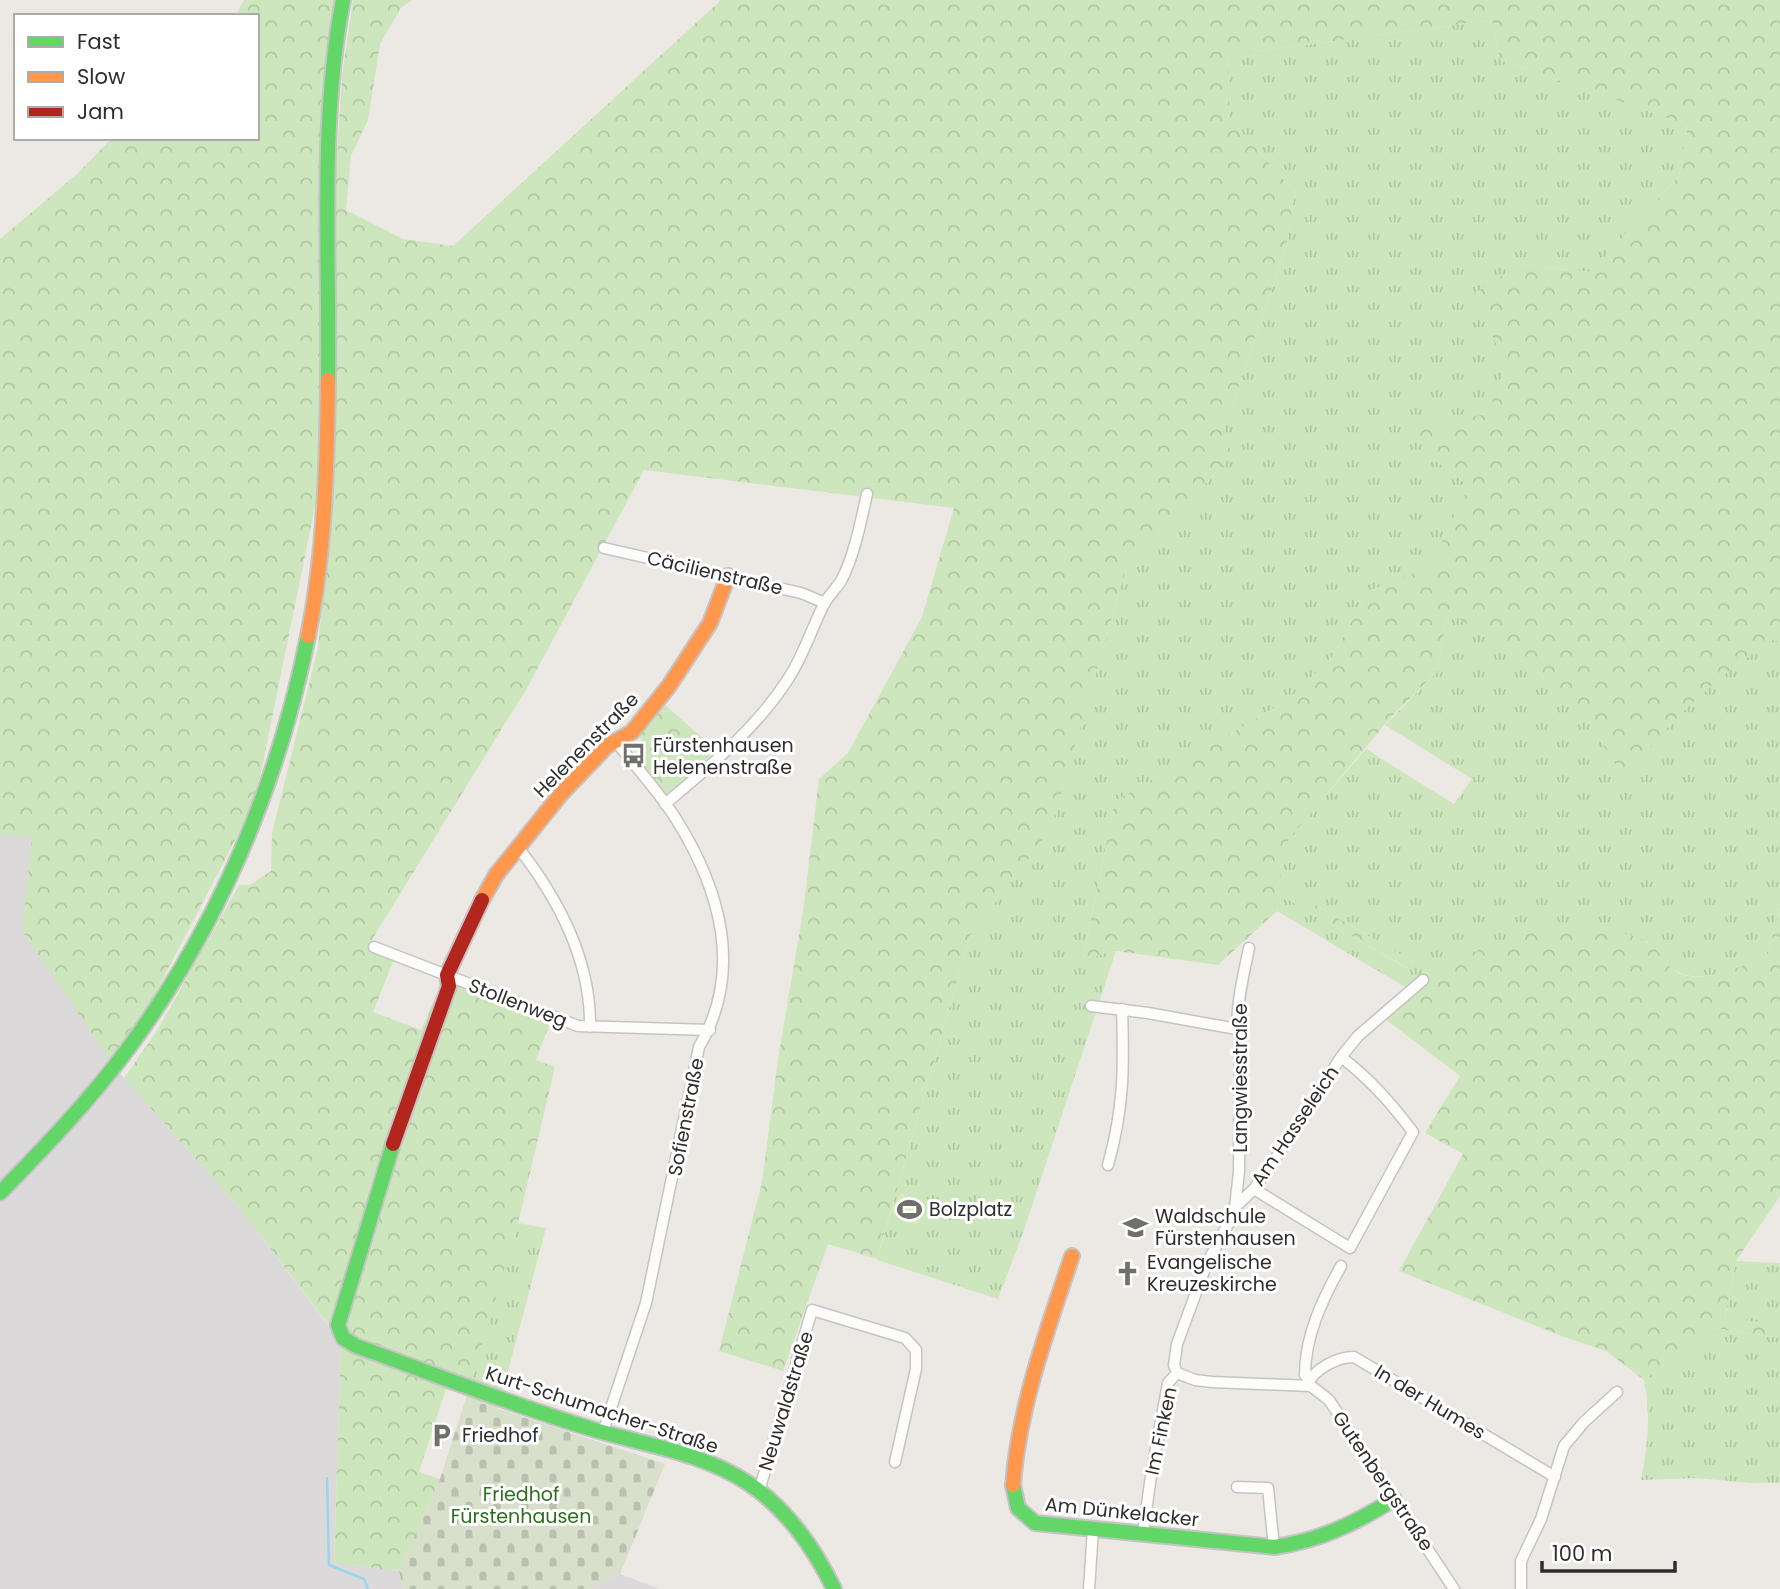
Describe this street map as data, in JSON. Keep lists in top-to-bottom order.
{
  "streets": {
    "street": [
      "Cäcilienstraße",
      "Helenenstraße",
      "Stollenweg",
      "Langwiesstraße",
      "Sofienstraße",
      "Am Hasseleich",
      "Neuwaldstraße",
      "In der Humes",
      "Kurt-Schumacher-Straße",
      "Im Finken",
      "Gutenbergstraße",
      "Am Dünkelacker"
    ]
  },
  "crossings": [
    ["Cäcilienstraße", "Helenenstraße"],
    ["Helenenstraße", "Stollenweg"],
    ["Helenenstraße", "Sofienstraße"],
    ["Helenenstraße", "Kurt-Schumacher-Straße"],
    ["Stollenweg", "Sofienstraße"],
    ["Stollenweg", "Kurt-Schumacher-Straße"],
    ["Langwiesstraße", "Am Hasseleich"],
    ["Sofienstraße", "Kurt-Schumacher-Straße"],
    ["Am Hasseleich", "Im Finken"],
    ["Neuwaldstraße", "Kurt-Schumacher-Straße"],
    ["In der Humes", "Gutenbergstraße"],
    ["Im Finken", "Am Dünkelacker"],
    ["Gutenbergstraße", "Am Dünkelacker"]
  ],
  "parks": ["Friedhof Fürstenhausen"],
  "places": {
    "bus stop": ["Fürstenhausen Helenenstraße"],
    "sports": ["Bolzplatz"],
    "school or university": ["Waldschule Fürstenhausen"],
    "church": ["Evangelische Kreuzeskirche"],
    "parking": ["Friedhof"]
  },
  "legend": ["Fast", "Slow", "Jam"],
  "scale_bar": "100 m"
}
